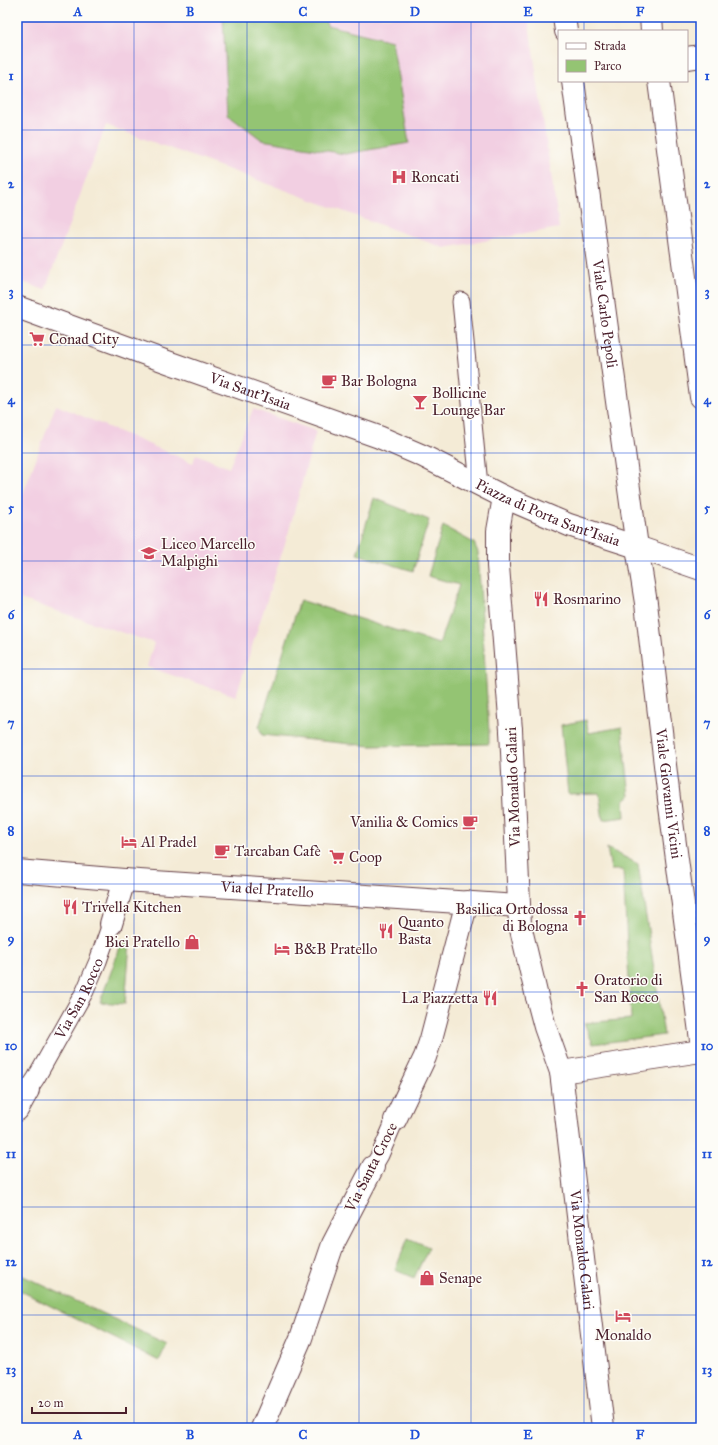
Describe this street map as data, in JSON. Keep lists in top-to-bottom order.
{
  "streets": {
    "street": [
      "Viale Carlo Pepoli",
      "Via Sant'Isaia",
      "Piazza di Porta Sant'Isaia",
      "Via Monaldo Calari",
      "Viale Giovanni Vicini",
      "Via del Pratello",
      "Via San Rocco",
      "Via Santa Croce"
    ]
  },
  "crossings": [
    ["Viale Carlo Pepoli", "Piazza di Porta Sant'Isaia"],
    ["Viale Carlo Pepoli", "Viale Giovanni Vicini"],
    ["Via Sant'Isaia", "Piazza di Porta Sant'Isaia"],
    ["Piazza di Porta Sant'Isaia", "Via Monaldo Calari"],
    ["Piazza di Porta Sant'Isaia", "Viale Giovanni Vicini"],
    ["Via Monaldo Calari", "Via del Pratello"],
    ["Via del Pratello", "Via San Rocco"],
    ["Via del Pratello", "Via Santa Croce"]
  ],
  "places": {
    "hospital": ["Roncati"],
    "supermarket": ["Conad City", "Coop"],
    "cafe": ["Bar Bologna", "Vanilia & Comics", "Tarcaban Cafè"],
    "bar": ["Bollicine Lounge Bar"],
    "school or university": ["Liceo Marcello Malpighi"],
    "restaurant": [
      "Rosmarino",
      "Trivella Kitchen",
      "Quanto Basta",
      "La Piazzetta"
    ],
    "hotel": ["Al Pradel", "B&B Pratello", "Monaldo"],
    "church": ["Basilica Ortodossa di Bologna", "Oratorio di San Rocco"],
    "shop": ["Bici Pratello", "Senape"]
  },
  "legend": ["Strada", "Parco"],
  "scale_bar": "20 m",
  "grid": {
    "columns": [
      "A",
      "B",
      "C",
      "D",
      "E",
      "F"
    ],
    "rows": [
      "1",
      "2",
      "3",
      "4",
      "5",
      "6",
      "7",
      "8",
      "9",
      "10",
      "11",
      "12",
      "13"
    ]
  }
}
